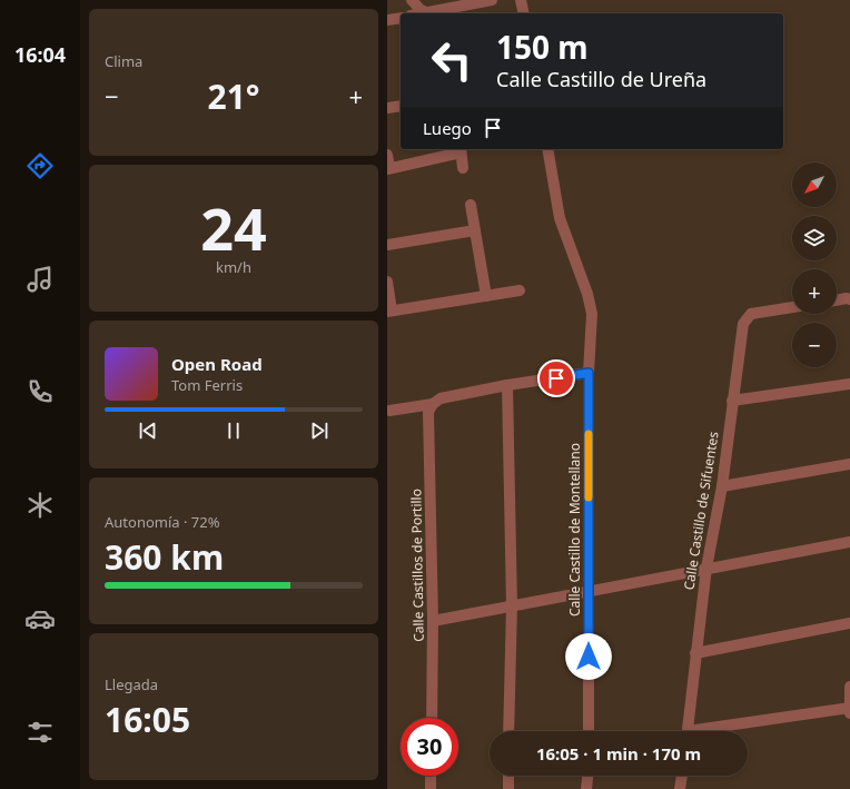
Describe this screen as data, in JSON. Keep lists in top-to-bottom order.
{
  "streets": {
    "street": ["Calle Castillo de Sifuentes", "Calle Castillo de Montellano", "Calle Castillos de Portillo"]
  },
  "north": "bottom left",
  "page": {
    "tabs": "16:04",
    "tile": [
      "Clima",
      ["24", "km/h"],
      ["Autonomía · 72%", "360 km"],
      ["Llegada", "16:05"]
    ],
    "turn": ["150 m", "Calle Castillo de Ureña"],
    "heat": ["−", "21°", "+"],
    "then": "Luego",
    "map_buttons": ["+", "−"],
    "song": ["Open Road", "Tom Ferris"],
    "limit": "30",
    "trip": "16:05 · 1 min · 170 m"
  }
}
